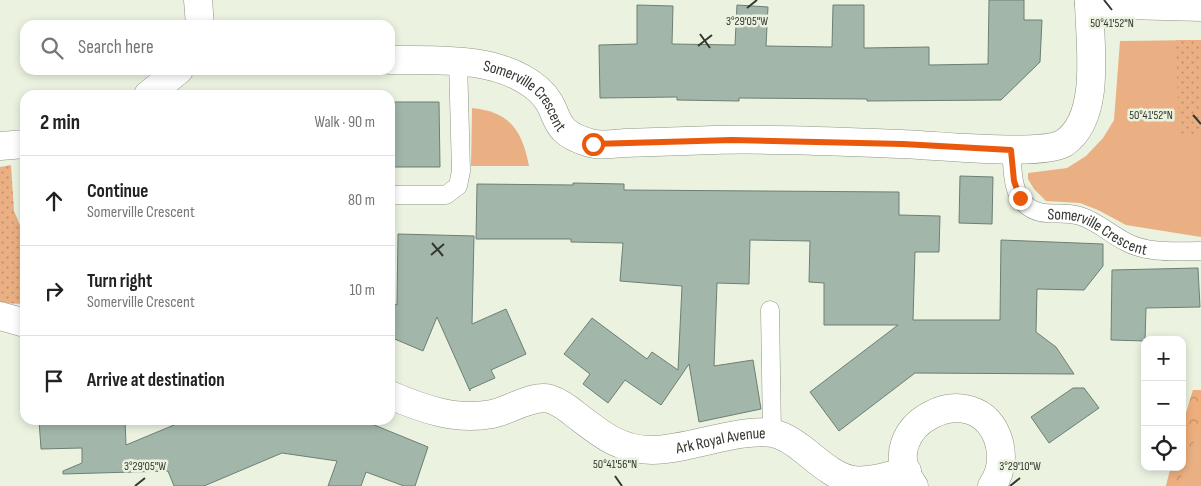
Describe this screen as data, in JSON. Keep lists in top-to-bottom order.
{
  "streets": {
    "street": ["Somerville Crescent", "Ark Royal Avenue"]
  },
  "page": {
    "search": "Search here",
    "heading": ["2 min", "Walk · 90 m"],
    "list": [
      ["Continue", "Somerville Crescent", "80 m"],
      ["Turn right", "Somerville Crescent", "10 m"],
      "Arrive at destination"
    ],
    "map_buttons": ["+", "−"]
  },
  "coordinates": [
    "3°29'05\"W",
    "50°41'52\"N",
    "50°41'56\"N",
    "3°29'10\"W"
  ]
}
